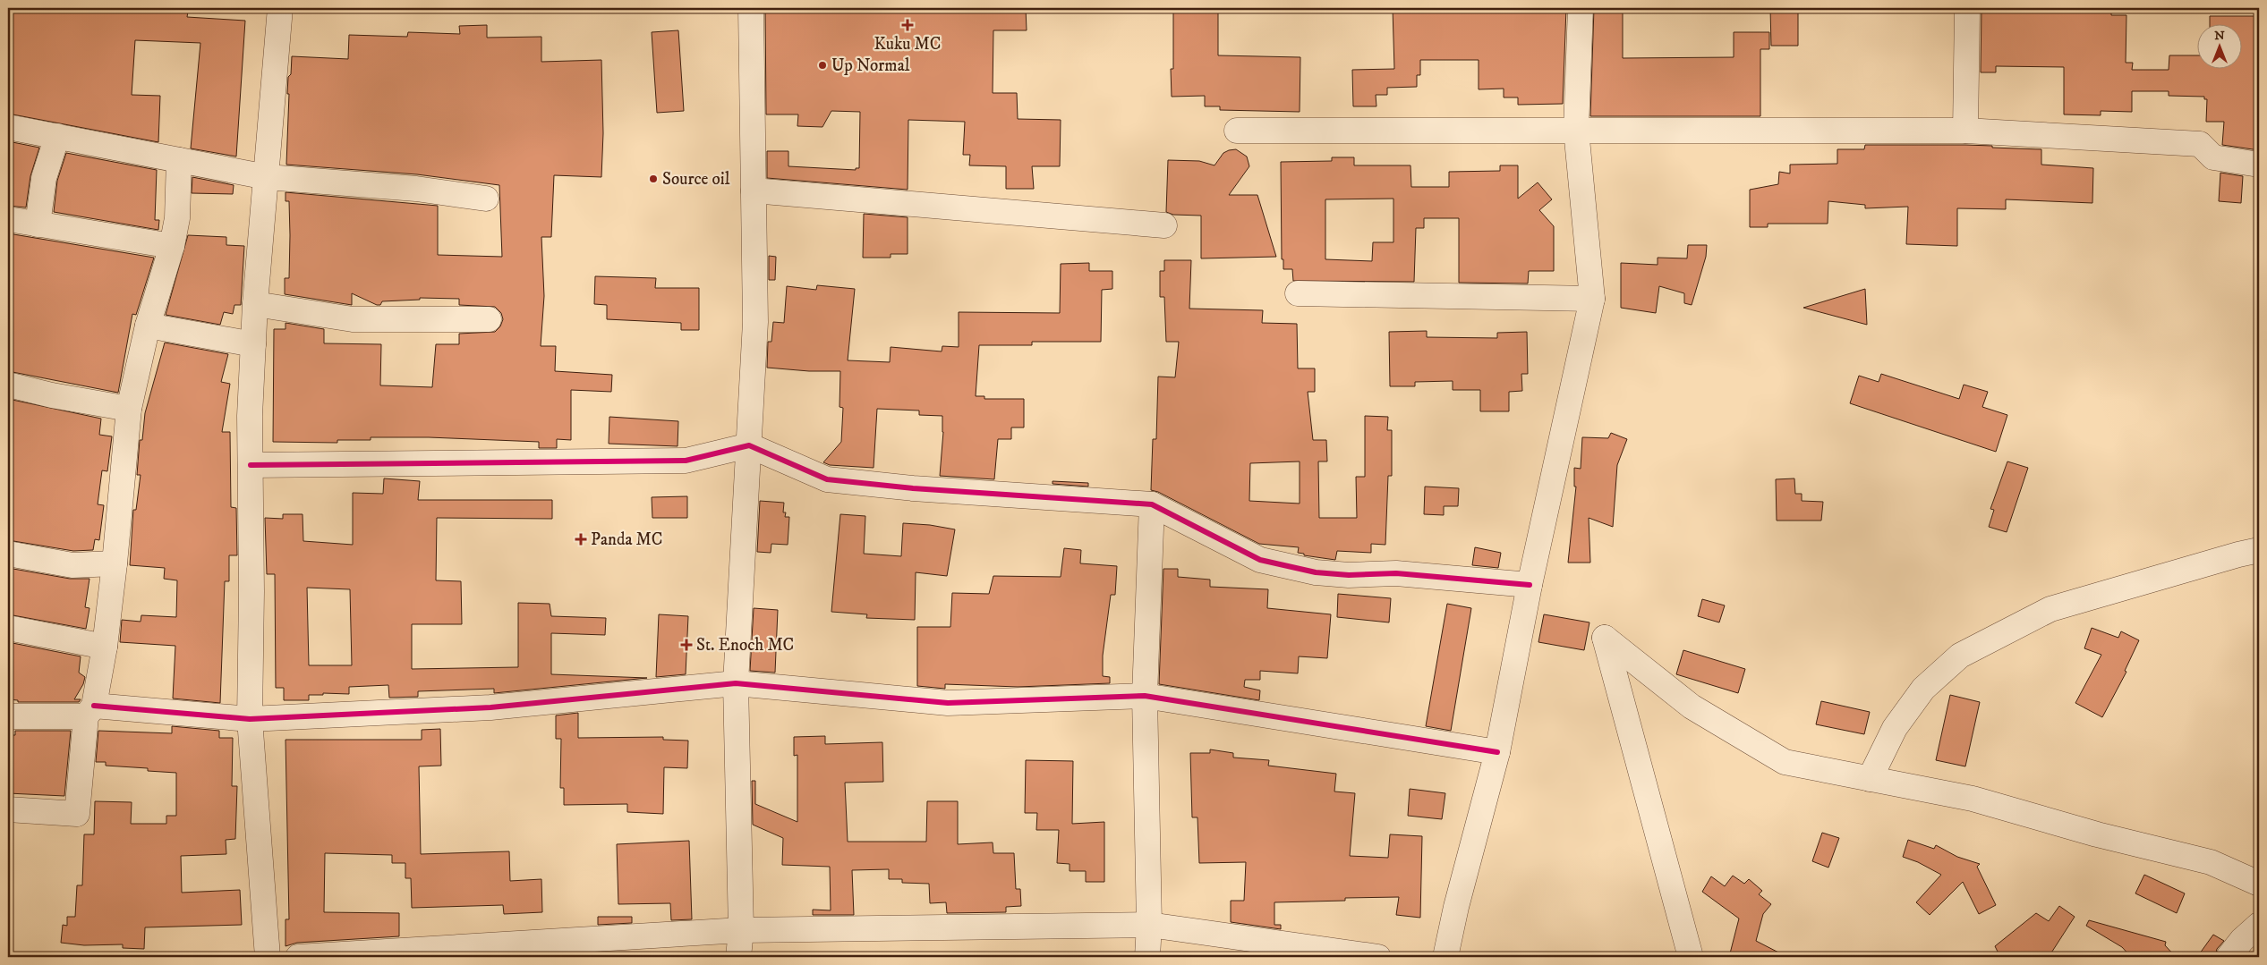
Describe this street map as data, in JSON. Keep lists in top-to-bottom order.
{
  "places": {
    "health": ["Kuku MC", "Panda MC", "St. Enoch MC"],
    "other": ["Up Normal", "Source oil"]
  },
  "north": "top"
}
